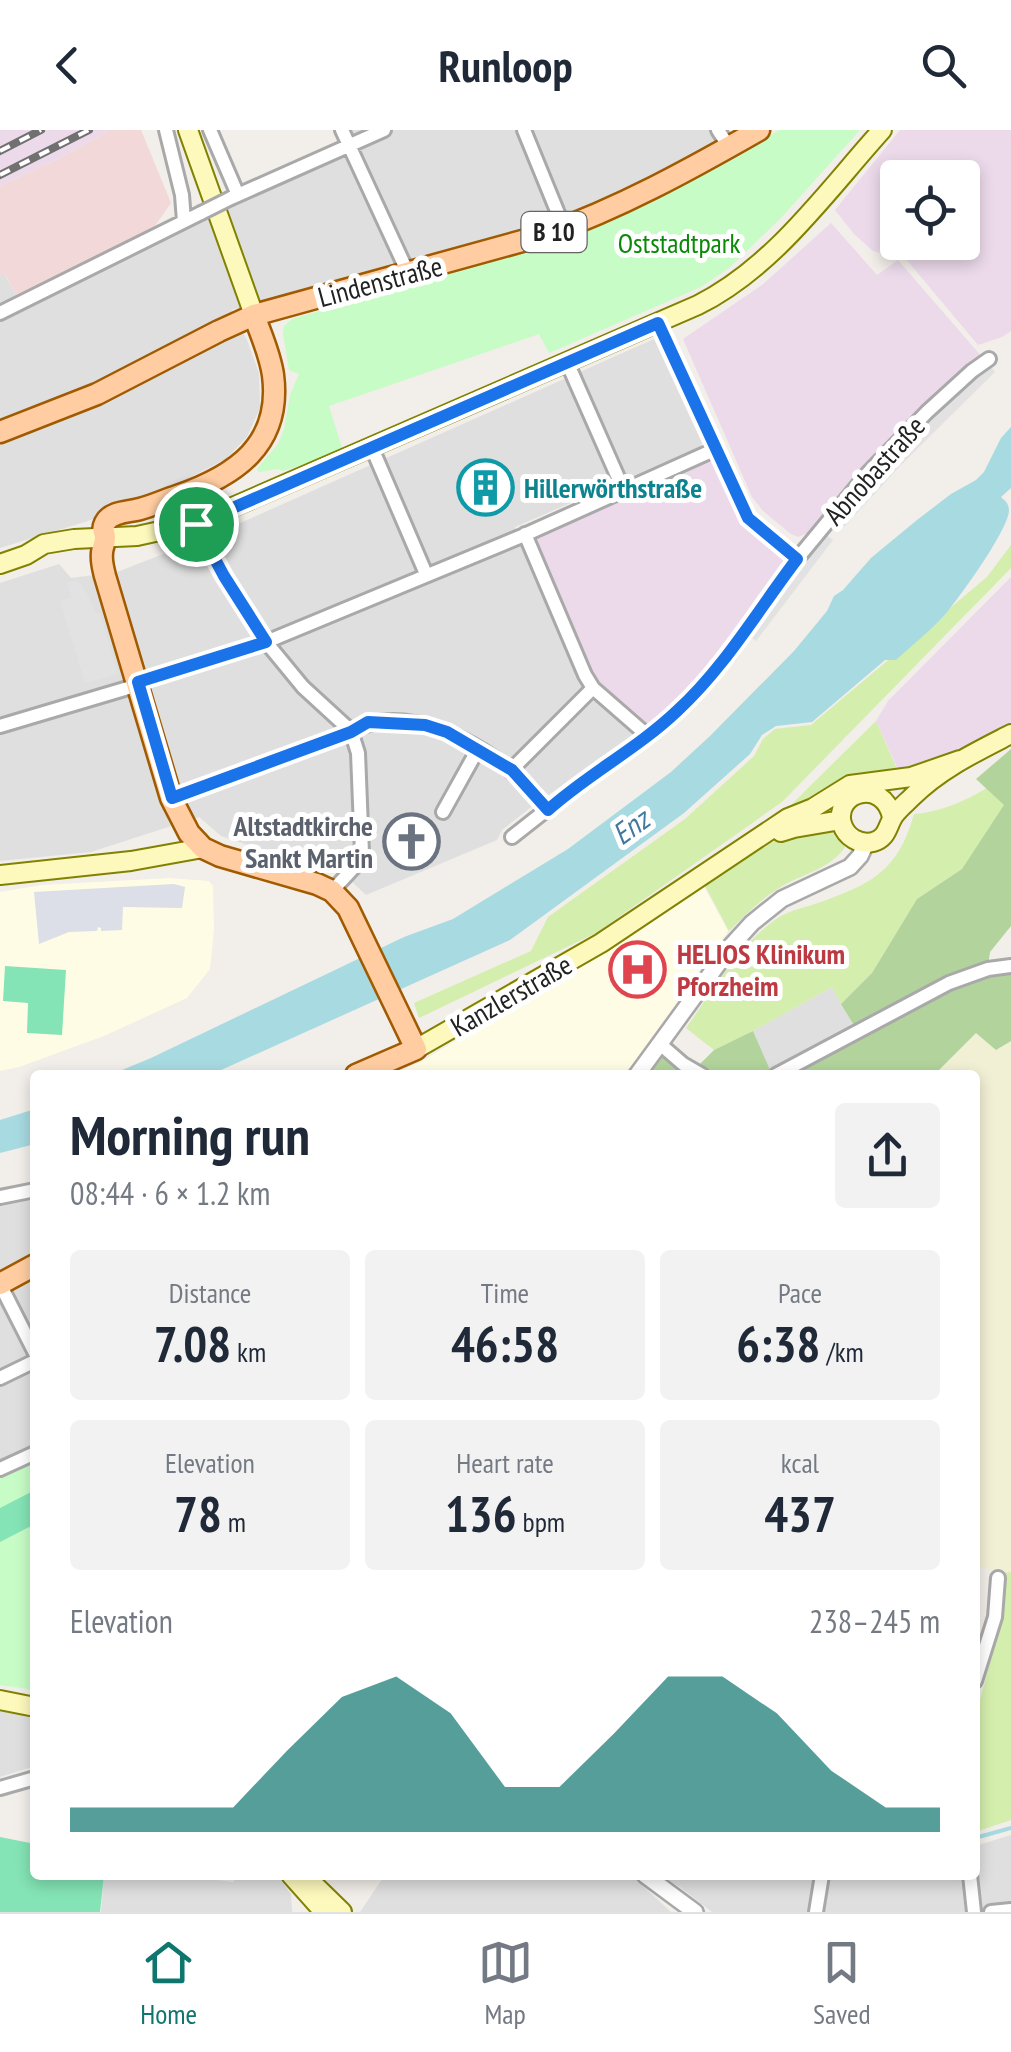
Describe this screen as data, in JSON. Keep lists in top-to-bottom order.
{
  "streets": {
    "main road": ["B 10", "Lindenstraße", "Kanzlerstraße"],
    "street": ["Abnobastraße"]
  },
  "water": ["Enz"],
  "parks": ["Oststadtpark"],
  "places": {
    "building": ["Hillerwörthstraße"],
    "church": ["Altstadtkirche Sankt Martin"],
    "hospital": ["HELIOS Klinikum Pforzheim"]
  },
  "page": {
    "header": "Runloop",
    "heading": ["Morning run", "08:44 · 6 × 1.2 km"],
    "stats": [
      ["Distance", "7.08 km"],
      ["Time", "46:58"],
      ["Pace", "6:38 /km"],
      ["Elevation", "78 m"],
      ["Heart rate", "136 bpm"],
      ["kcal", "437"]
    ],
    "chart": ["Elevation", "238–245 m"],
    "tabs": ["Home", "Map", "Saved"]
  }
}
